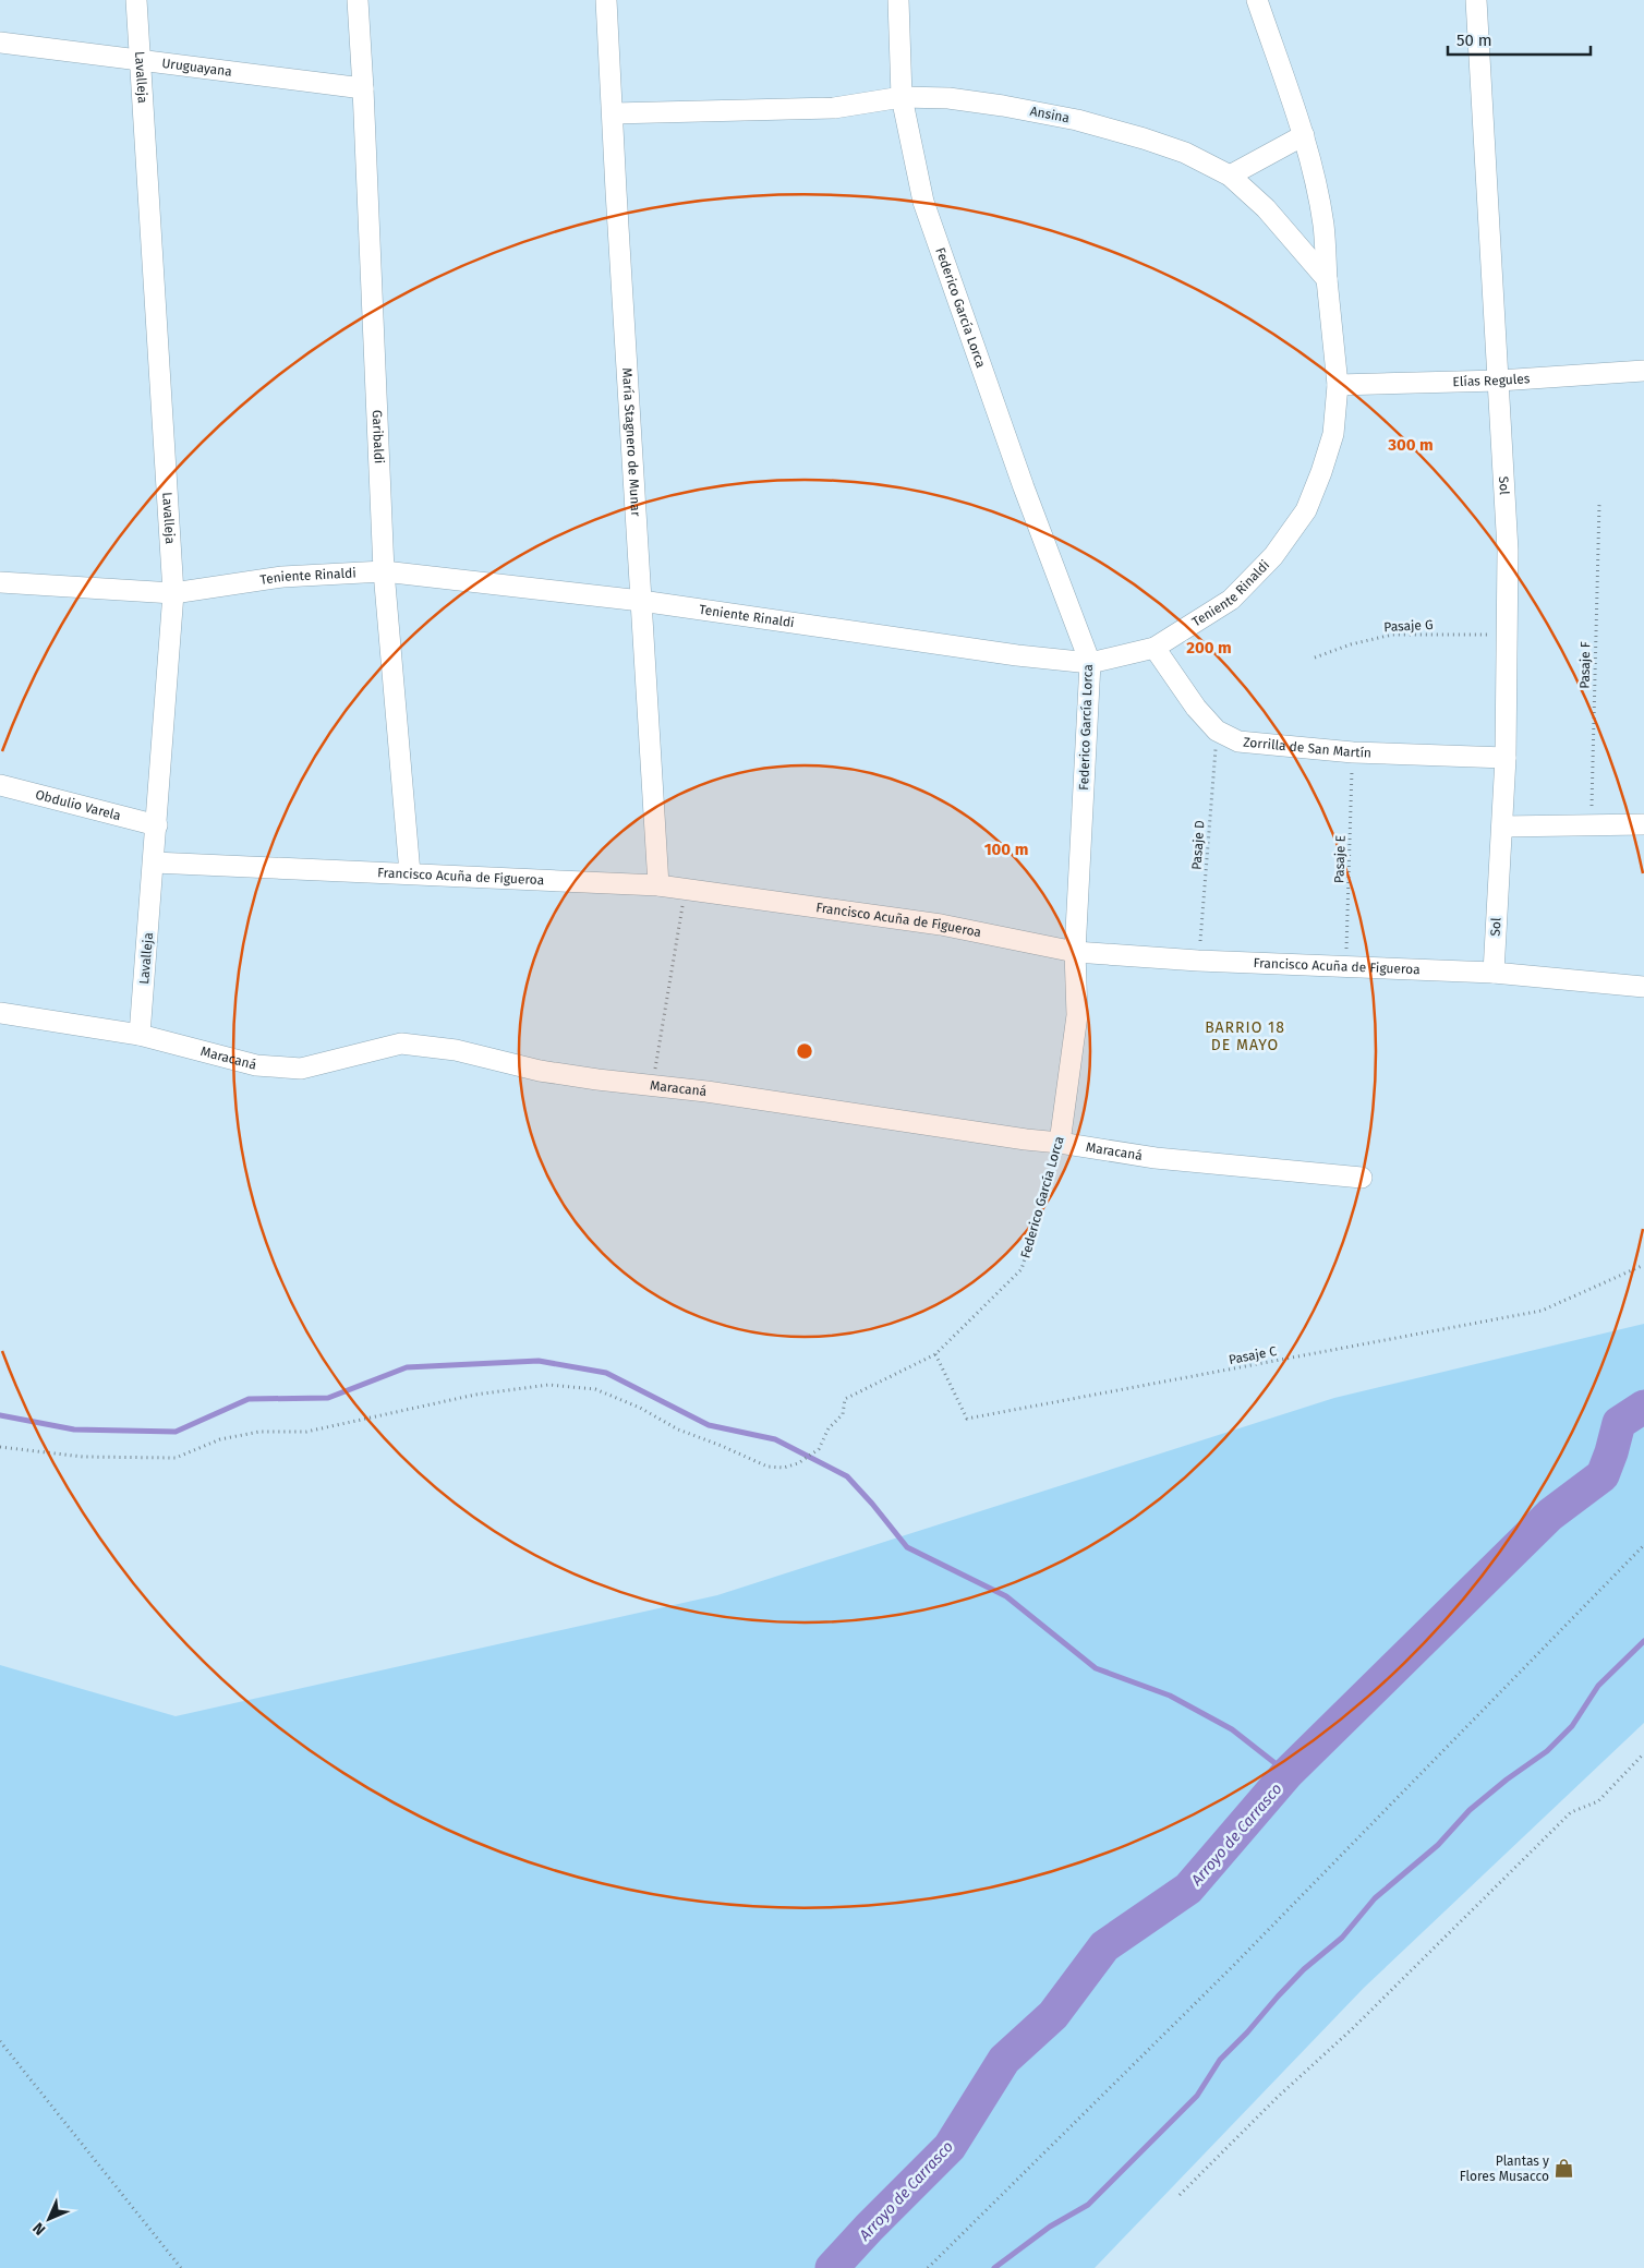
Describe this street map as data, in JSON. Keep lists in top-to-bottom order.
{
  "streets": {
    "street": [
      "Uruguayana",
      "Lavalleja",
      "Ansina",
      "Federico García Lorca",
      "Elías Regules",
      "Garibaldi",
      "María Stagnero de Munar",
      "Sol",
      "Teniente Rinaldi",
      "Zorrilla de San Martín",
      "Obdulio Varela",
      "Francisco Acuña de Figueroa",
      "Maracaná"
    ],
    "path": [
      "Pasaje G",
      "Pasaje F",
      "Pasaje D",
      "Pasaje E",
      "Pasaje C"
    ]
  },
  "crossings": [
    ["Uruguayana", "Lavalleja"],
    ["Uruguayana", "Garibaldi"],
    ["Lavalleja", "Teniente Rinaldi"],
    ["Lavalleja", "Obdulio Varela"],
    ["Lavalleja", "Francisco Acuña de Figueroa"],
    ["Lavalleja", "Maracaná"],
    ["Ansina", "Federico García Lorca"],
    ["Ansina", "María Stagnero de Munar"],
    ["Federico García Lorca", "Teniente Rinaldi"],
    ["Federico García Lorca", "Francisco Acuña de Figueroa"],
    ["Federico García Lorca", "Maracaná"],
    ["Federico García Lorca", "Pasaje C"],
    ["Elías Regules", "Sol"],
    ["Elías Regules", "Teniente Rinaldi"],
    ["Garibaldi", "Teniente Rinaldi"],
    ["Garibaldi", "Francisco Acuña de Figueroa"],
    ["María Stagnero de Munar", "Teniente Rinaldi"],
    ["María Stagnero de Munar", "Francisco Acuña de Figueroa"],
    ["Sol", "Pasaje G"],
    ["Sol", "Zorrilla de San Martín"],
    ["Sol", "Francisco Acuña de Figueroa"],
    ["Teniente Rinaldi", "Zorrilla de San Martín"],
    ["Zorrilla de San Martín", "Pasaje D"],
    ["Zorrilla de San Martín", "Pasaje E"],
    ["Pasaje D", "Francisco Acuña de Figueroa"],
    ["Pasaje E", "Francisco Acuña de Figueroa"]
  ],
  "districts": ["BARRIO 18 DE MAYO"],
  "water": ["Arroyo de Carrasco"],
  "places": {
    "shop": ["Plantas y Flores Musacco"]
  },
  "scale_bar": "50 m",
  "north": "bottom left",
  "rings": ["300 m", "200 m", "100 m"]
}
